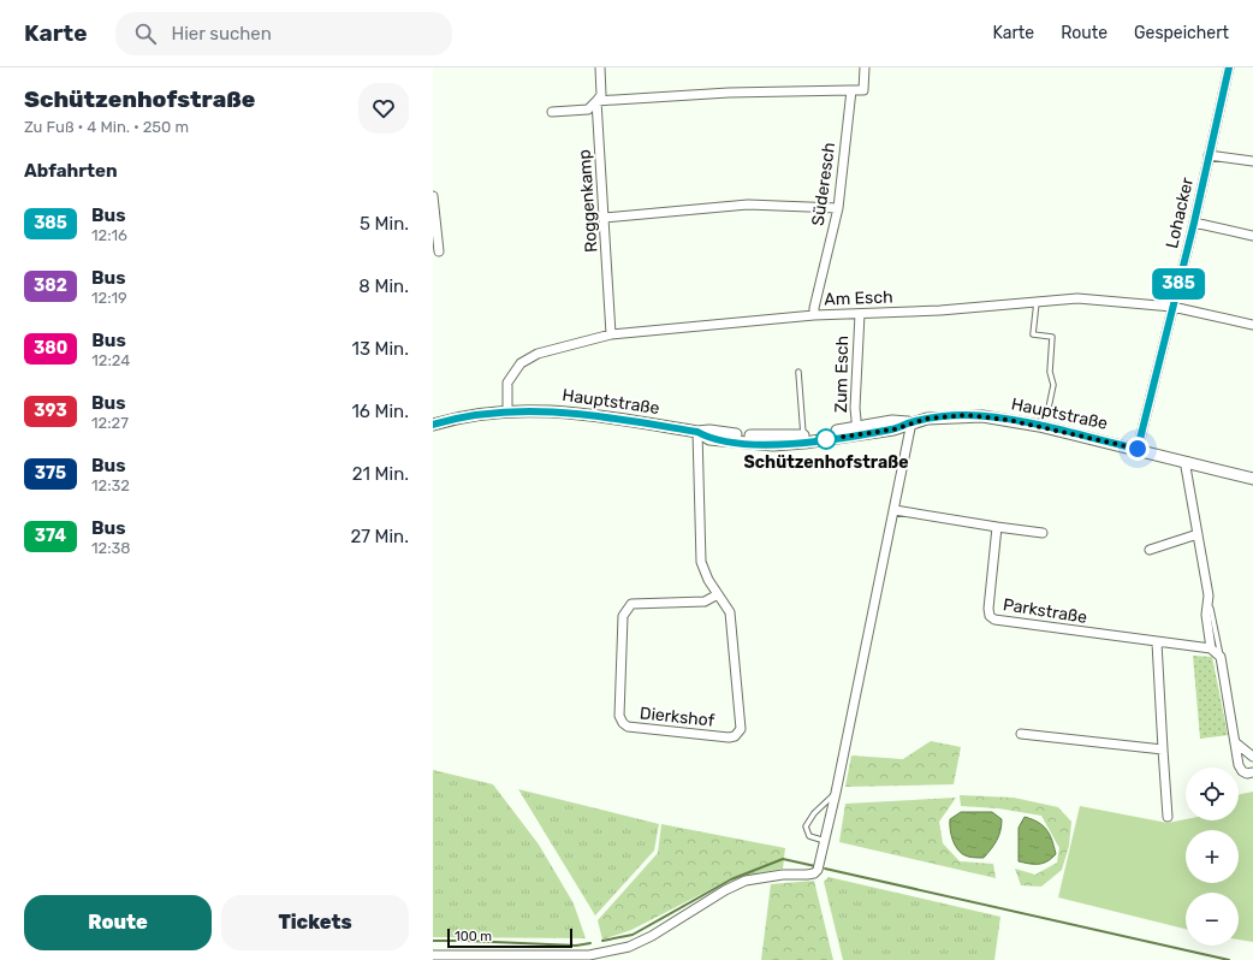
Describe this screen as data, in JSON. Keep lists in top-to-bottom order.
{
  "streets": {
    "main road": ["Hauptstraße"],
    "street": [
      "Süderesch",
      "Roggenkamp",
      "Lohacker",
      "Am Esch",
      "Zum Esch",
      "Parkstraße",
      "Dierkshof"
    ]
  },
  "crossings": [
    ["Süderesch", "Am Esch"],
    ["Roggenkamp", "Am Esch"],
    ["Lohacker", "Am Esch"],
    ["Lohacker", "Hauptstraße"],
    ["Am Esch", "Zum Esch"],
    ["Am Esch", "Hauptstraße"],
    ["Zum Esch", "Hauptstraße"],
    ["Hauptstraße", "Dierkshof"]
  ],
  "places": ["Schützenhofstraße"],
  "lines": ["bus line 385"],
  "scale_bar": "100 m",
  "page": {
    "header": "Karte",
    "search": "Hier suchen",
    "nav": ["Karte", "Route", "Gespeichert"],
    "heading": [
      ["Schützenhofstraße", "Zu Fuß · 4 Min. · 250 m"],
      "Abfahrten"
    ],
    "on_map": "385",
    "list": [
      {
        "mark": "385",
        "name": "Bus",
        "note": "12:16",
        "value": "5 Min."
      },
      {
        "mark": "382",
        "name": "Bus",
        "note": "12:19",
        "value": "8 Min."
      },
      {
        "mark": "380",
        "name": "Bus",
        "note": "12:24",
        "value": "13 Min."
      },
      {
        "mark": "393",
        "name": "Bus",
        "note": "12:27",
        "value": "16 Min."
      },
      {
        "mark": "375",
        "name": "Bus",
        "note": "12:32",
        "value": "21 Min."
      },
      {
        "mark": "374",
        "name": "Bus",
        "note": "12:38",
        "value": "27 Min."
      }
    ],
    "map_buttons": ["+", "−"],
    "buttons": ["Route", "Tickets"],
    "scale": "100 m"
  }
}
